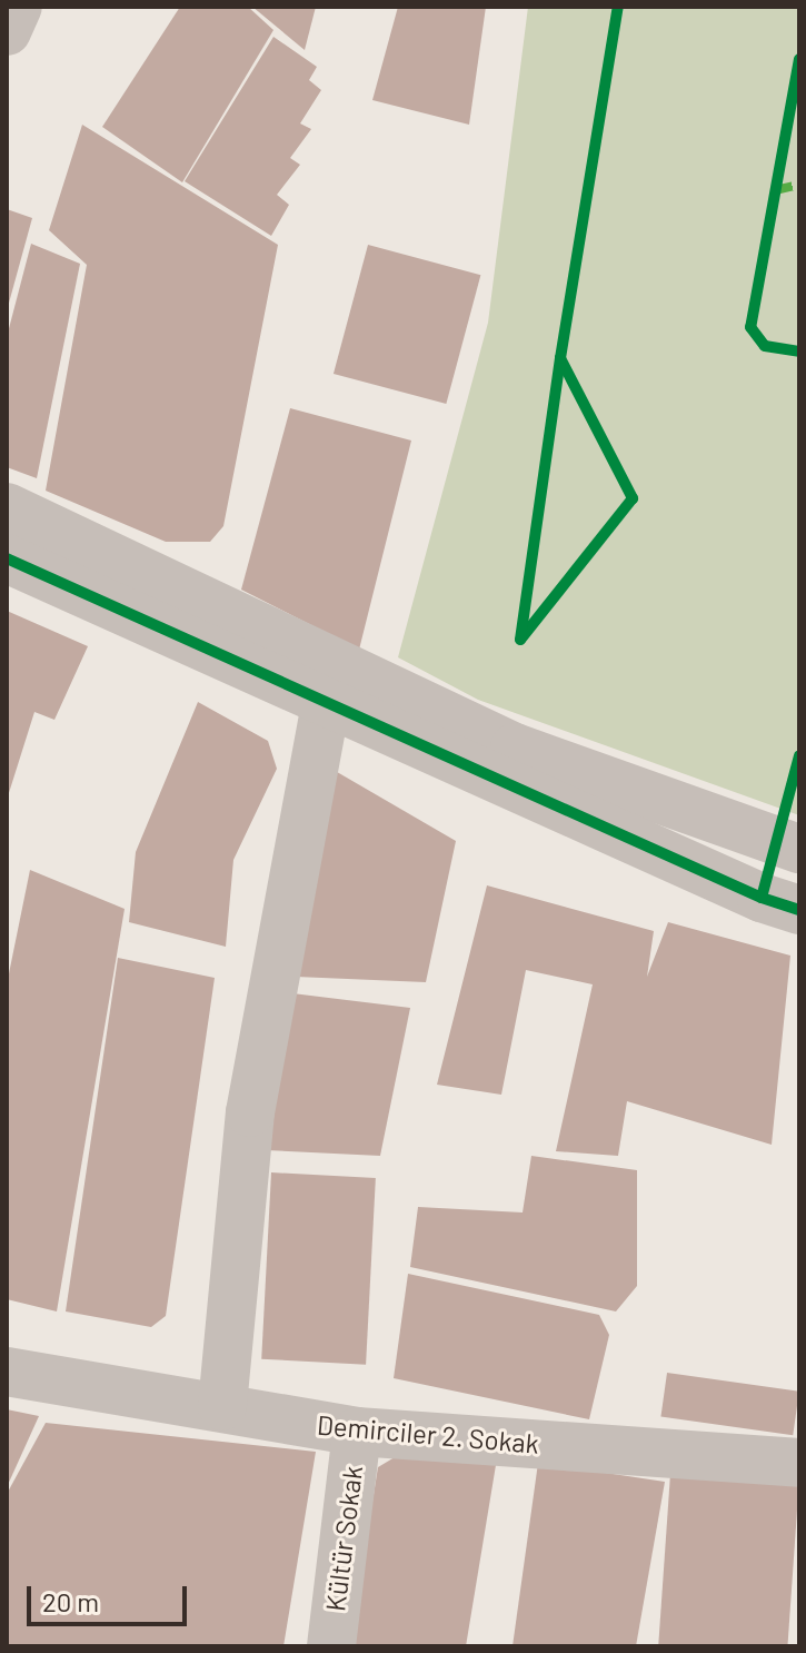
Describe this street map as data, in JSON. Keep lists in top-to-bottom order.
{
  "streets": {
    "street": ["Demirciler 2. Sokak", "Kültür Sokak"]
  },
  "crossings": [
    ["Demirciler 2. Sokak", "Kültür Sokak"]
  ],
  "scale_bar": "20 m"
}
